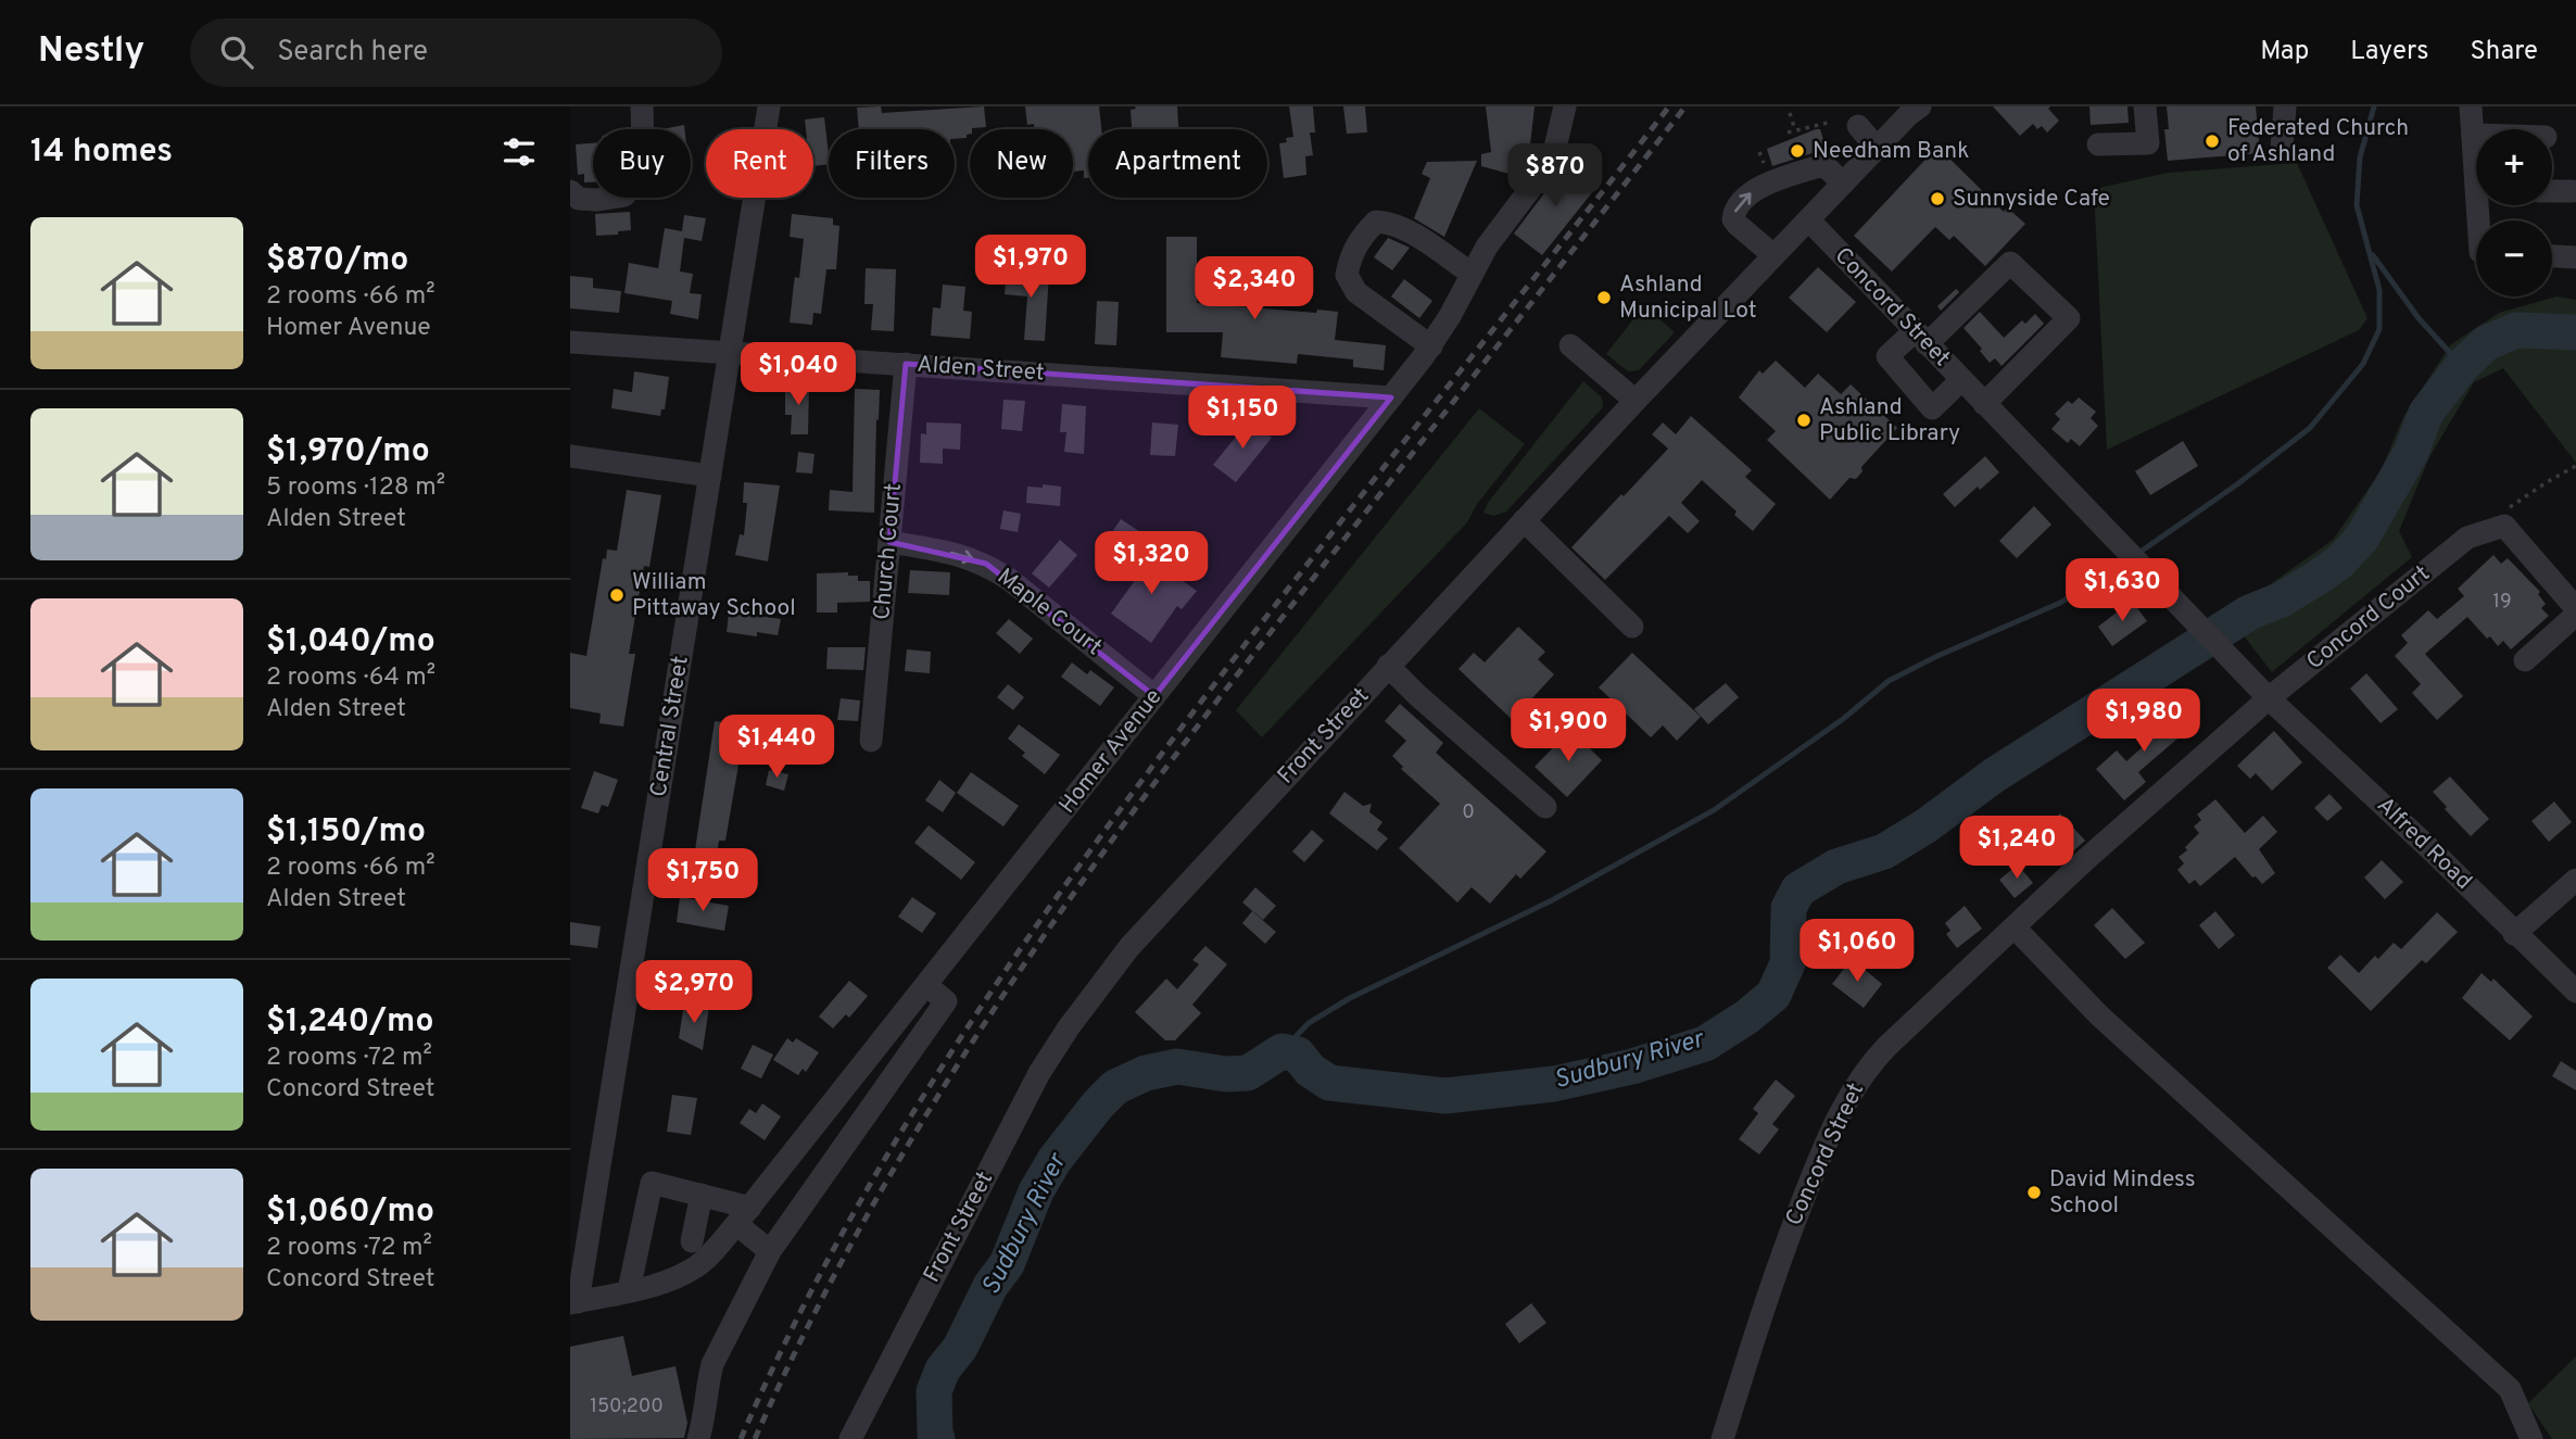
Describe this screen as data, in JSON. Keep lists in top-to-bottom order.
{
  "streets": {
    "street": [
      "Concord Street",
      "Alden Street",
      "Church Court",
      "Maple Court",
      "Concord Court",
      "Central Street",
      "Front Street",
      "Homer Avenue",
      "Alfred Road"
    ]
  },
  "crossings": [
    ["Concord Street", "Concord Court"],
    ["Concord Street", "Front Street"],
    ["Concord Street", "Alfred Road"],
    ["Alden Street", "Church Court"],
    ["Alden Street", "Central Street"],
    ["Alden Street", "Homer Avenue"],
    ["Church Court", "Maple Court"],
    ["Maple Court", "Homer Avenue"],
    ["Concord Court", "Alfred Road"],
    ["Central Street", "Homer Avenue"]
  ],
  "one_way": ["Maple Court"],
  "water": ["Sudbury River"],
  "places": [
    "Federated Church of Ashland",
    "Needham Bank",
    "Sunnyside Cafe",
    "Ashland Municipal Lot",
    "Ashland Public Library",
    "William Pittaway School",
    "David Mindess School"
  ],
  "house_numbers": ["19", "0", "150;200"],
  "page": {
    "header": "Nestly",
    "search": "Search here",
    "nav": ["Map", "Layers", "Share"],
    "heading": "14 homes",
    "map_buttons": ["+", "−"],
    "chip": [
      "Buy",
      "Rent",
      "Filters",
      "New",
      "Apartment"
    ],
    "price": [
      "$870",
      "$1,970",
      "$2,340",
      "$1,040",
      "$1,150",
      "$1,320",
      "$1,630",
      "$1,980",
      "$1,900",
      "$1,440",
      "$1,240",
      "$1,750",
      "$1,060",
      "$2,970"
    ],
    "list": [
      {
        "name": "$870/mo",
        "note": "2 rooms · 66 m² · Homer Avenue"
      },
      {
        "name": "$1,970/mo",
        "note": "5 rooms · 128 m² · Alden Street"
      },
      {
        "name": "$1,040/mo",
        "note": "2 rooms · 64 m² · Alden Street"
      },
      {
        "name": "$1,150/mo",
        "note": "2 rooms · 66 m² · Alden Street"
      },
      {
        "name": "$1,240/mo",
        "note": "2 rooms · 72 m² · Concord Street"
      },
      {
        "name": "$1,060/mo",
        "note": "2 rooms · 72 m² · Concord Street"
      }
    ]
  }
}
